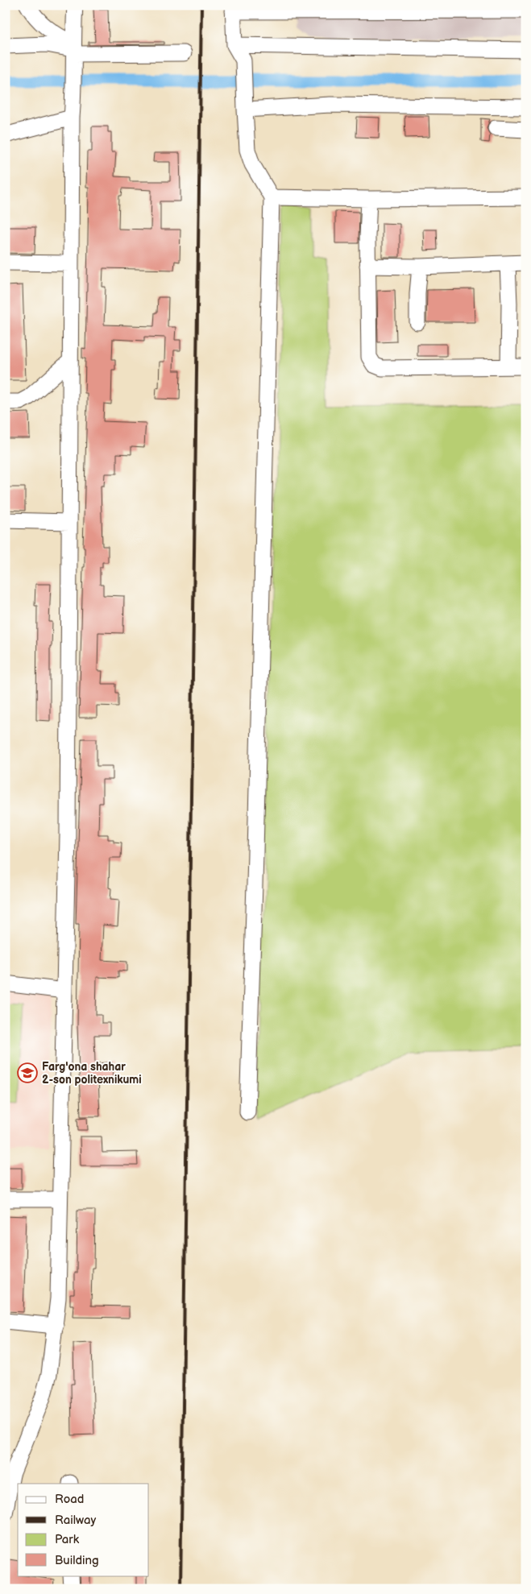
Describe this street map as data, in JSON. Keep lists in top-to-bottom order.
{
  "places": {
    "school or university": ["Farg'ona shahar 2-son politexnikumi"]
  },
  "legend": [
    "Road",
    "Railway",
    "Park",
    "Building"
  ]
}
